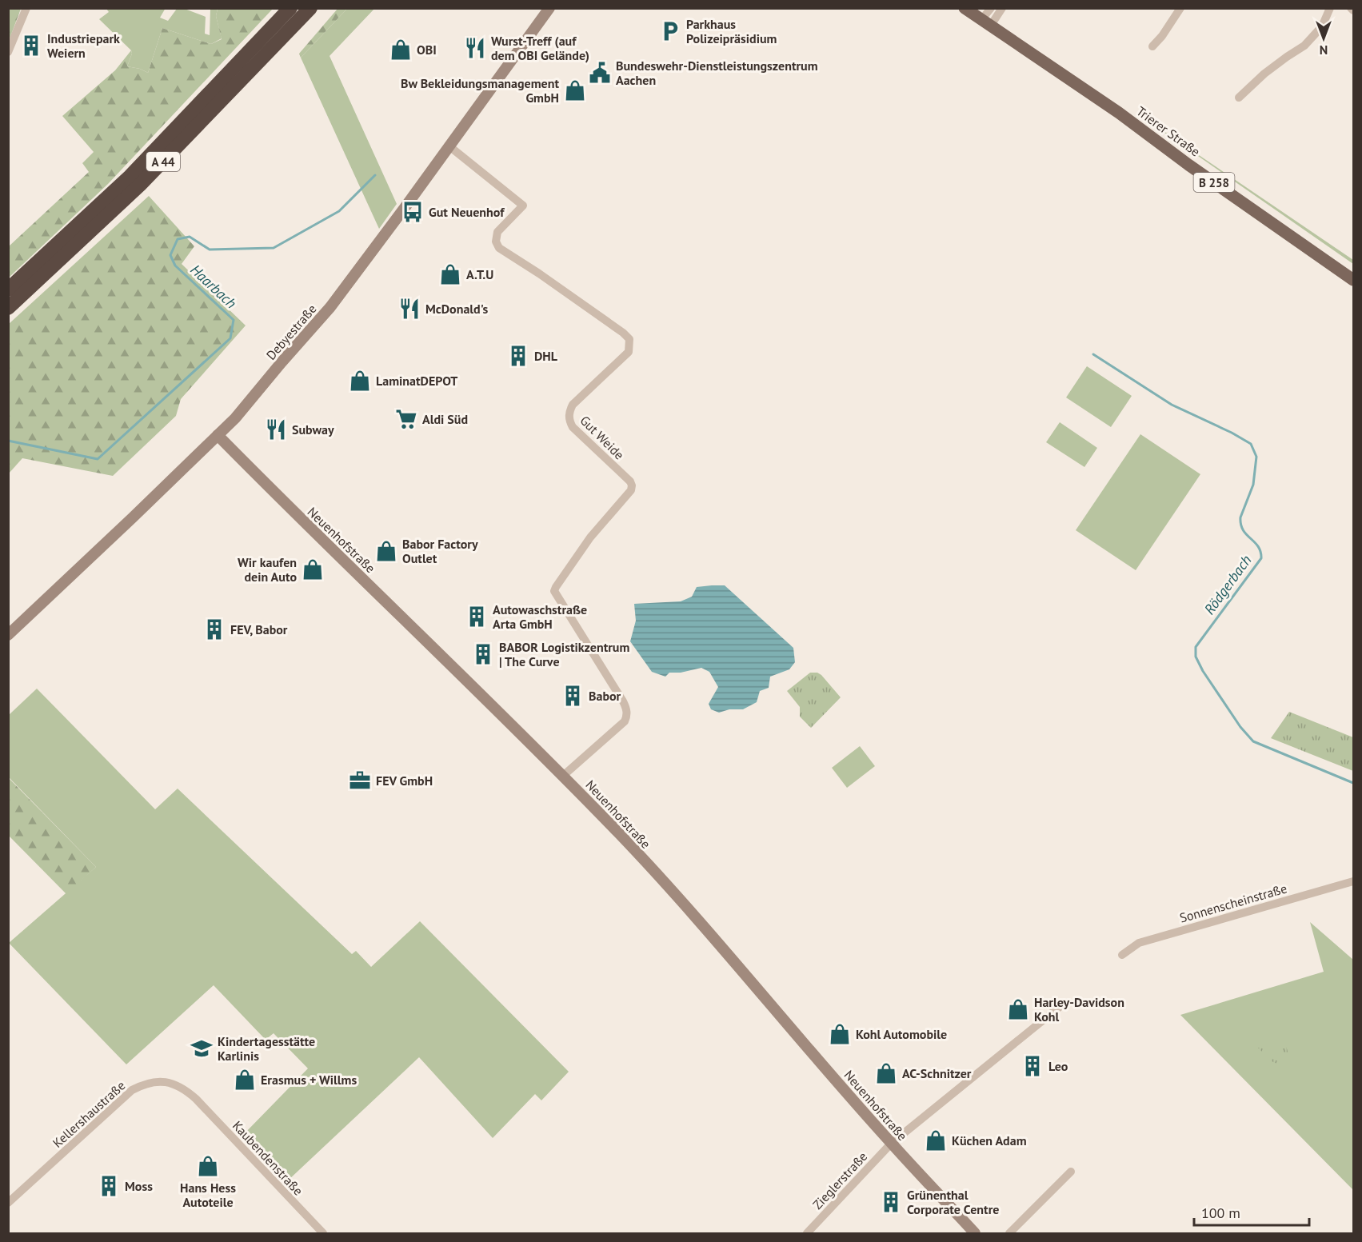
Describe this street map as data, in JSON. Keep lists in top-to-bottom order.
{
  "streets": {
    "highway": ["A 44"],
    "main road": ["Trierer Straße", "B 258"],
    "street": [
      "Debyestraße",
      "Gut Weide",
      "Neuenhofstraße",
      "Sonnenscheinstraße",
      "Kellershaustraße",
      "Kaubendenstraße",
      "Zieglerstraße"
    ]
  },
  "crossings": [
    ["Debyestraße", "Gut Weide"],
    ["Debyestraße", "Neuenhofstraße"],
    ["Gut Weide", "Neuenhofstraße"],
    ["Neuenhofstraße", "Zieglerstraße"],
    ["Kellershaustraße", "Kaubendenstraße"]
  ],
  "water": ["Haarbach", "Rödgerbach"],
  "places": {
    "parking": ["Parkhaus Polizeipräsidium"],
    "building": [
      "Industriepark Weiern",
      "DHL",
      "Autowaschstraße Arta GmbH",
      "FEV, Babor",
      "BABOR Logistikzentrum | The Curve",
      "Babor",
      "Leo",
      "Moss",
      "Grünenthal Corporate Centre"
    ],
    "restaurant": ["Wurst-Treff (auf dem OBI Gelände)", "McDonald's", "Subway"],
    "shop": [
      "OBI",
      "Bw Bekleidungsmanagement GmbH",
      "A.T.U",
      "LaminatDEPOT",
      "Babor Factory Outlet",
      "Wir kaufen dein Auto",
      "Harley-Davidson Kohl",
      "Kohl Automobile",
      "AC-Schnitzer",
      "Erasmus + Willms",
      "Küchen Adam",
      "Hans Hess Autoteile"
    ],
    "public building": ["Bundeswehr-Dienstleistungszentrum Aachen"],
    "bus stop": ["Gut Neuenhof"],
    "supermarket": ["Aldi Süd"],
    "office": ["FEV GmbH"],
    "school or university": ["Kindertagesstätte Karlinis"]
  },
  "scale_bar": "100 m",
  "north": "bottom"
}
